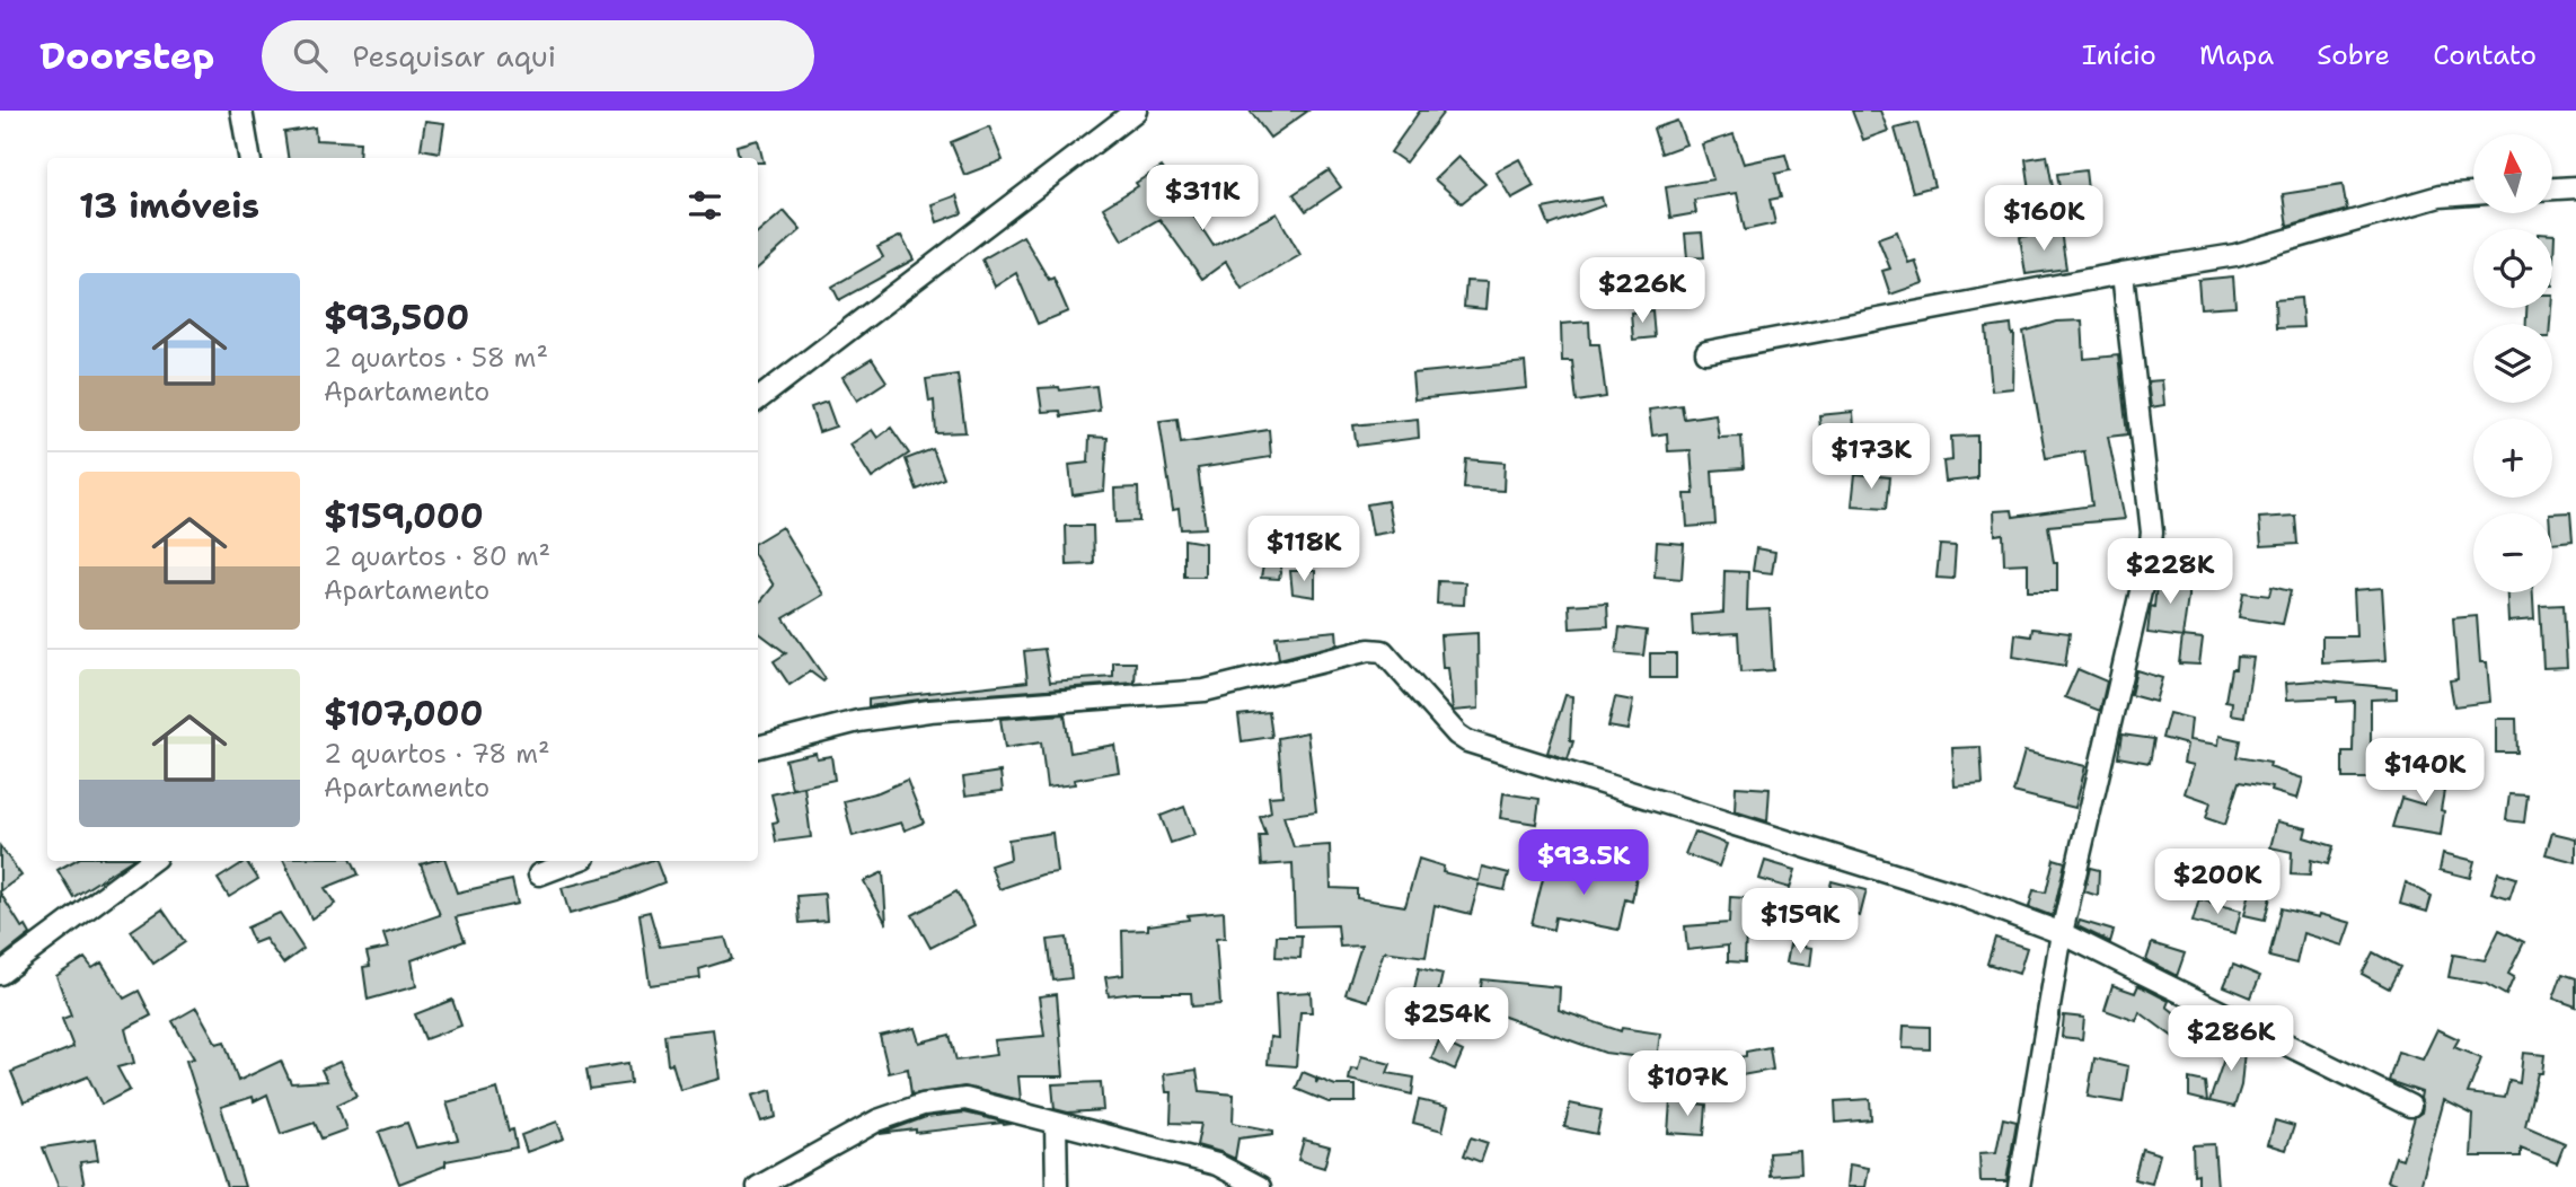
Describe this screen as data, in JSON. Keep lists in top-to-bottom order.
{
  "north": "top",
  "page": {
    "header": "Doorstep",
    "search": "Pesquisar aqui",
    "nav": [
      "Início",
      "Mapa",
      "Sobre",
      "Contato"
    ],
    "map_buttons": ["+", "−"],
    "heading": "13 imóveis",
    "price": [
      "$311K",
      "$160K",
      "$226K",
      "$173K",
      "$118K",
      "$228K",
      "$140K",
      "$93.5K",
      "$200K",
      "$159K",
      "$254K",
      "$286K",
      "$107K"
    ],
    "list": [
      {
        "name": "$93,500",
        "note": "2 quartos · 58 m² · Apartamento"
      },
      {
        "name": "$159,000",
        "note": "2 quartos · 80 m² · Apartamento"
      },
      {
        "name": "$107,000",
        "note": "2 quartos · 78 m² · Apartamento"
      }
    ]
  }
}
